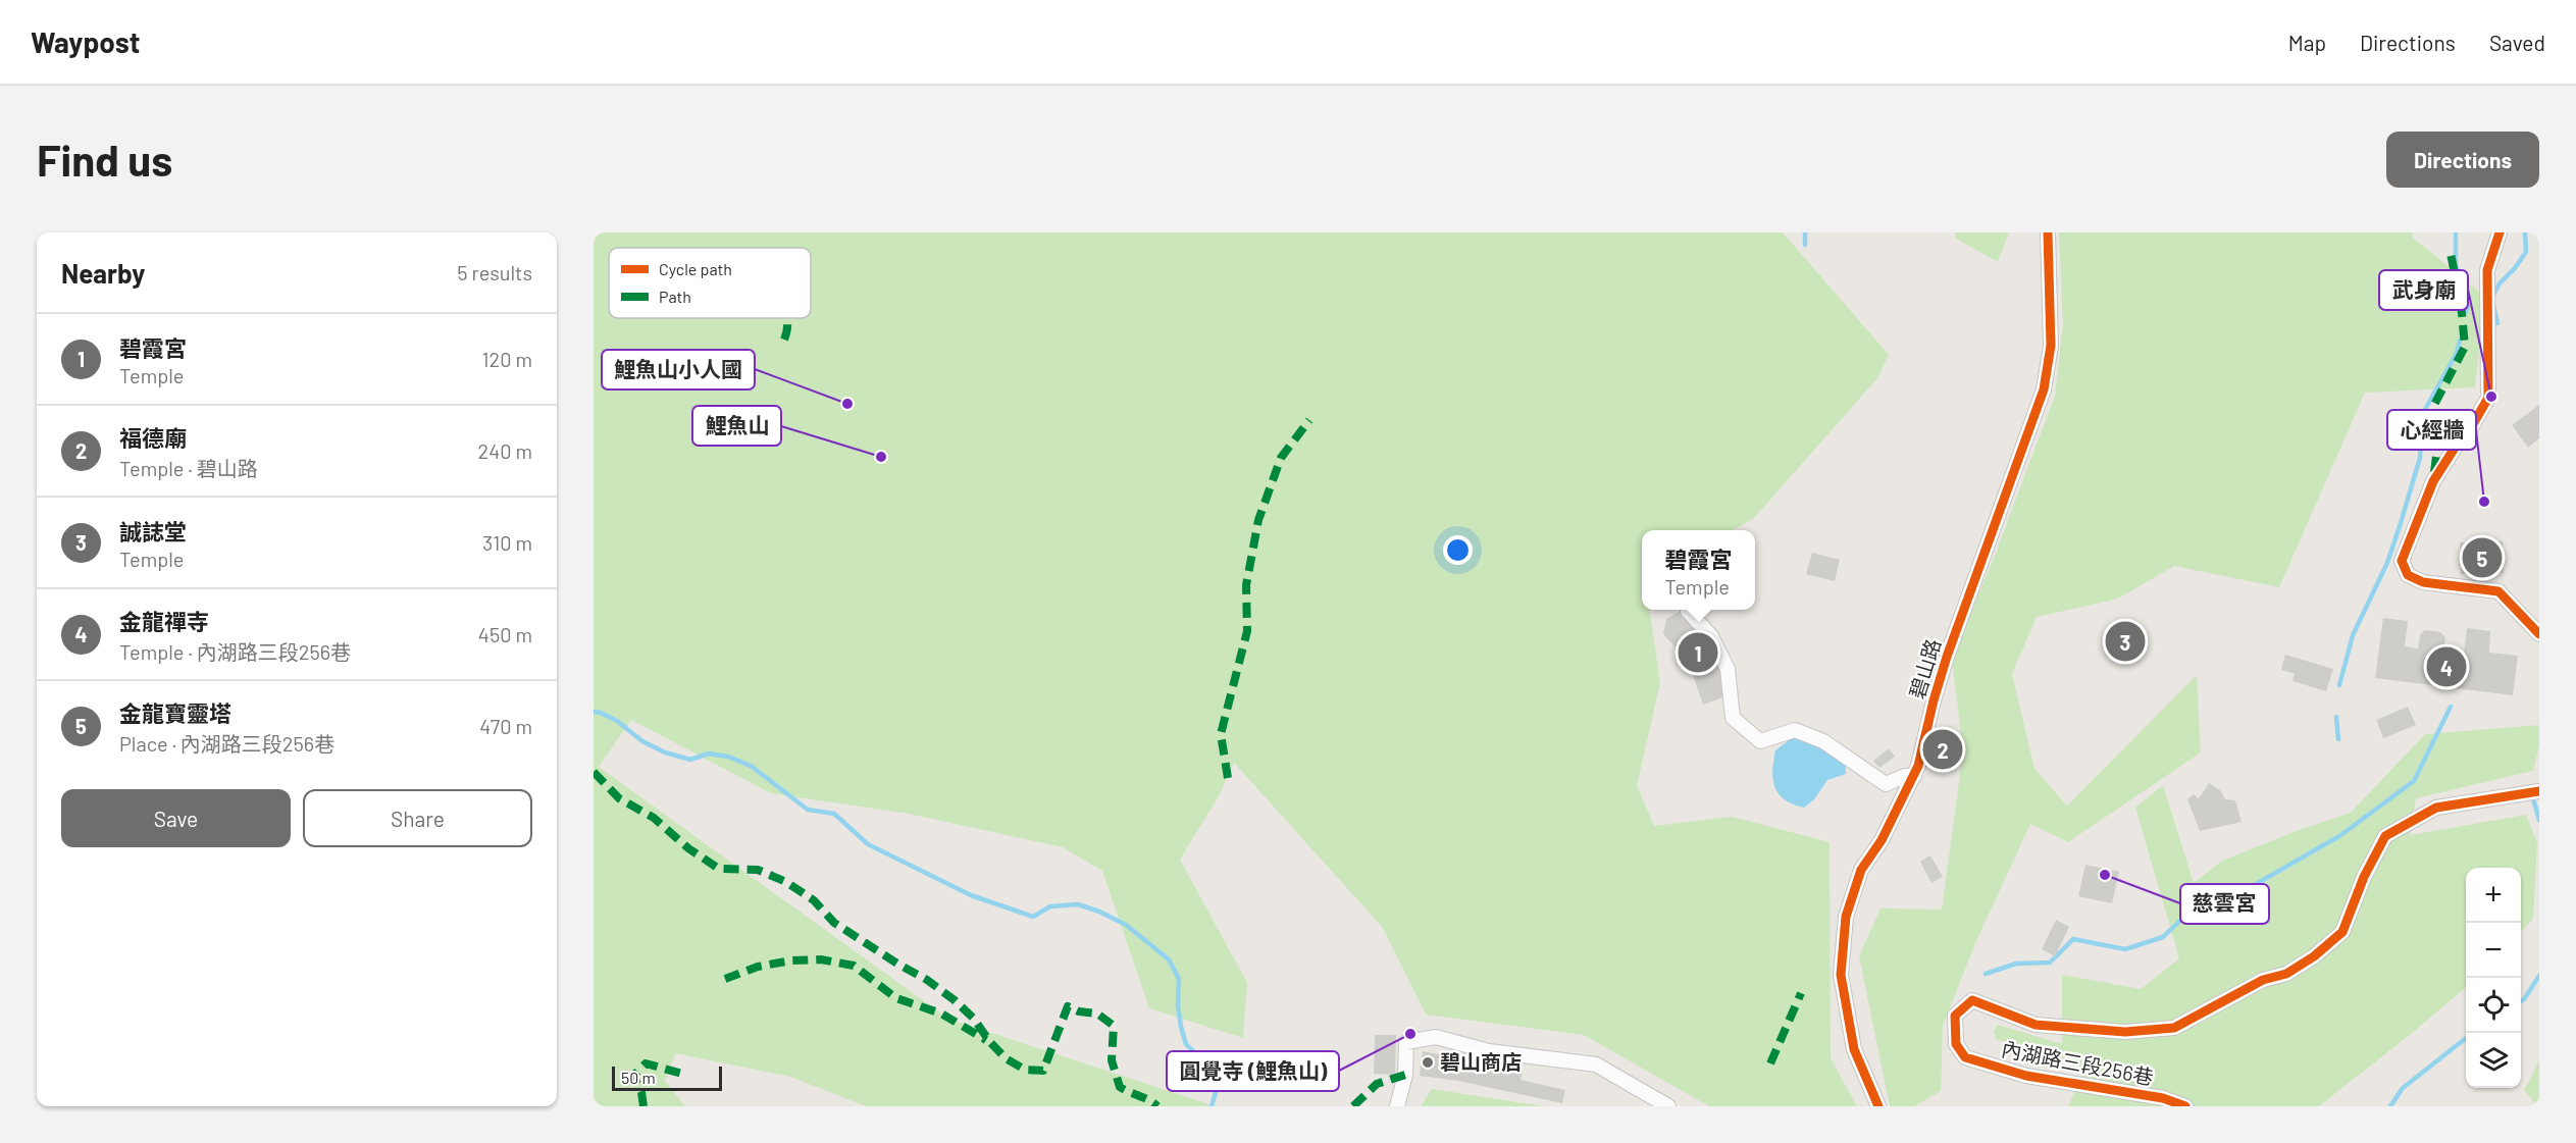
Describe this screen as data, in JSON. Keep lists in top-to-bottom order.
{
  "streets": {
    "street": ["碧山路", "內湖路三段256巷"]
  },
  "places": [
    "武身廟",
    "鯉魚山小人國",
    "鯉魚山",
    "心經牆",
    "慈雲宮",
    "圓覺寺 (鯉魚山)",
    "碧山商店"
  ],
  "legend": ["Cycle path", "Path"],
  "scale_bar": "50 m",
  "page": {
    "header": "Waypost",
    "nav": ["Map", "Directions", "Saved"],
    "buttons": [
      "Directions",
      ["Save", "Share"]
    ],
    "title": "Find us",
    "heading": ["Nearby", "5 results"],
    "list": [
      {
        "mark": "1",
        "name": "碧霞宮",
        "note": "Temple",
        "value": "120 m"
      },
      {
        "mark": "2",
        "name": "福德廟",
        "note": "Temple · 碧山路",
        "value": "240 m"
      },
      {
        "mark": "3",
        "name": "誠誌堂",
        "note": "Temple",
        "value": "310 m"
      },
      {
        "mark": "4",
        "name": "金龍禪寺",
        "note": "Temple · 內湖路三段256巷",
        "value": "450 m"
      },
      {
        "mark": "5",
        "name": "金龍寶靈塔",
        "note": "Place · 內湖路三段256巷",
        "value": "470 m"
      }
    ],
    "popup": ["碧霞宮", "Temple"],
    "pins": [
      "5",
      "3",
      "1",
      "4",
      "2"
    ],
    "map_buttons": ["+", "−"],
    "scale": "50 m"
  }
}
